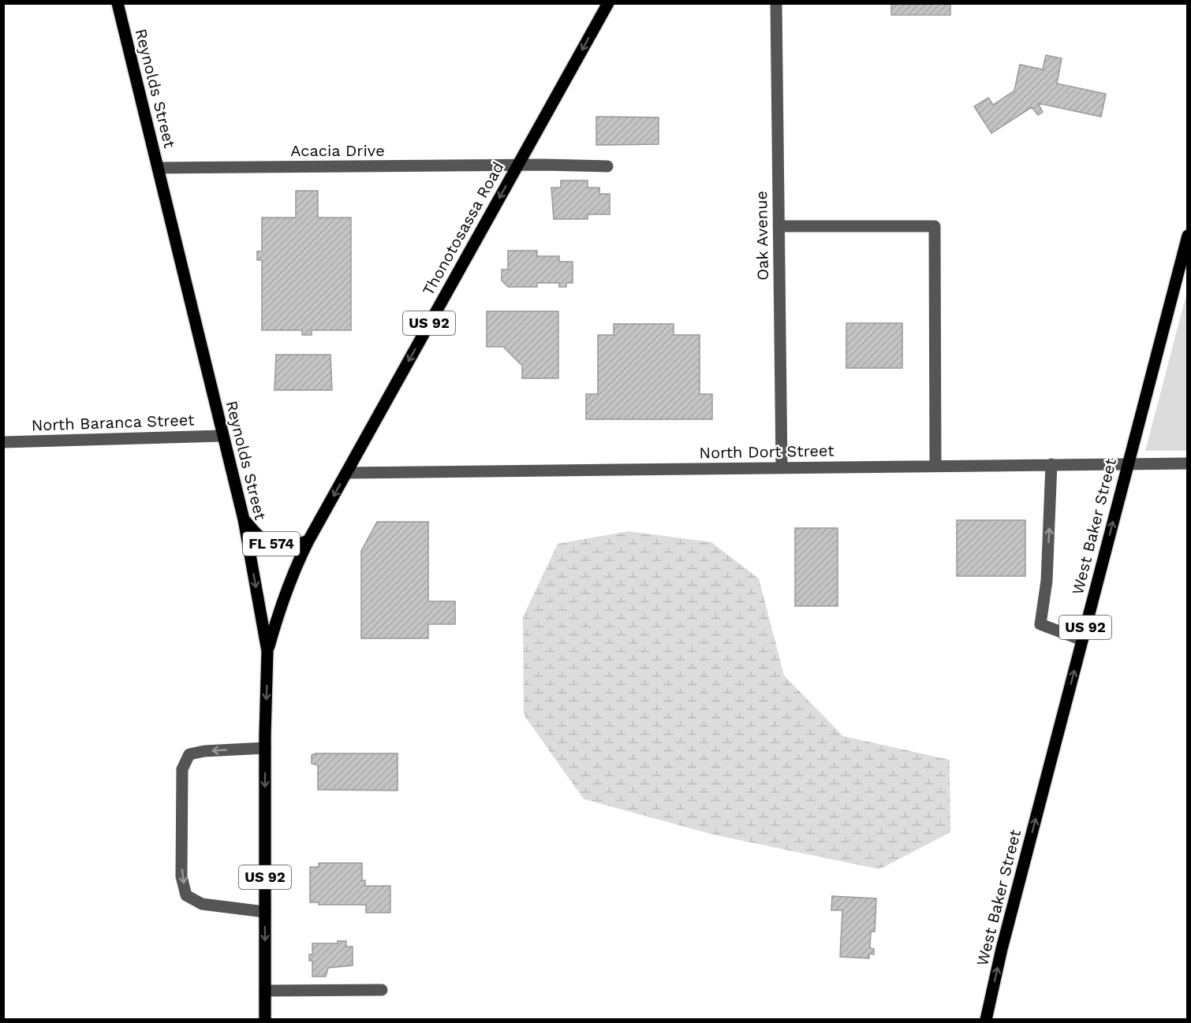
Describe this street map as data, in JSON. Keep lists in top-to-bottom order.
{
  "streets": {
    "main road": [
      "Reynolds Street",
      "Thonotosassa Road",
      "US 92",
      "West Baker Street",
      "FL 574"
    ],
    "street": [
      "Acacia Drive",
      "Oak Avenue",
      "North Baranca Street",
      "North Dort Street"
    ]
  },
  "crossings": [
    ["Reynolds Street", "Acacia Drive"],
    ["Reynolds Street", "Thonotosassa Road"],
    ["Reynolds Street", "North Baranca Street"],
    ["Reynolds Street", "FL 574"],
    ["Acacia Drive", "Thonotosassa Road"],
    ["Thonotosassa Road", "North Dort Street"],
    ["Thonotosassa Road", "FL 574"],
    ["Oak Avenue", "North Dort Street"],
    ["North Dort Street", "West Baker Street"]
  ],
  "one_way": ["Reynolds Street", "Thonotosassa Road", "West Baker Street"]
}
